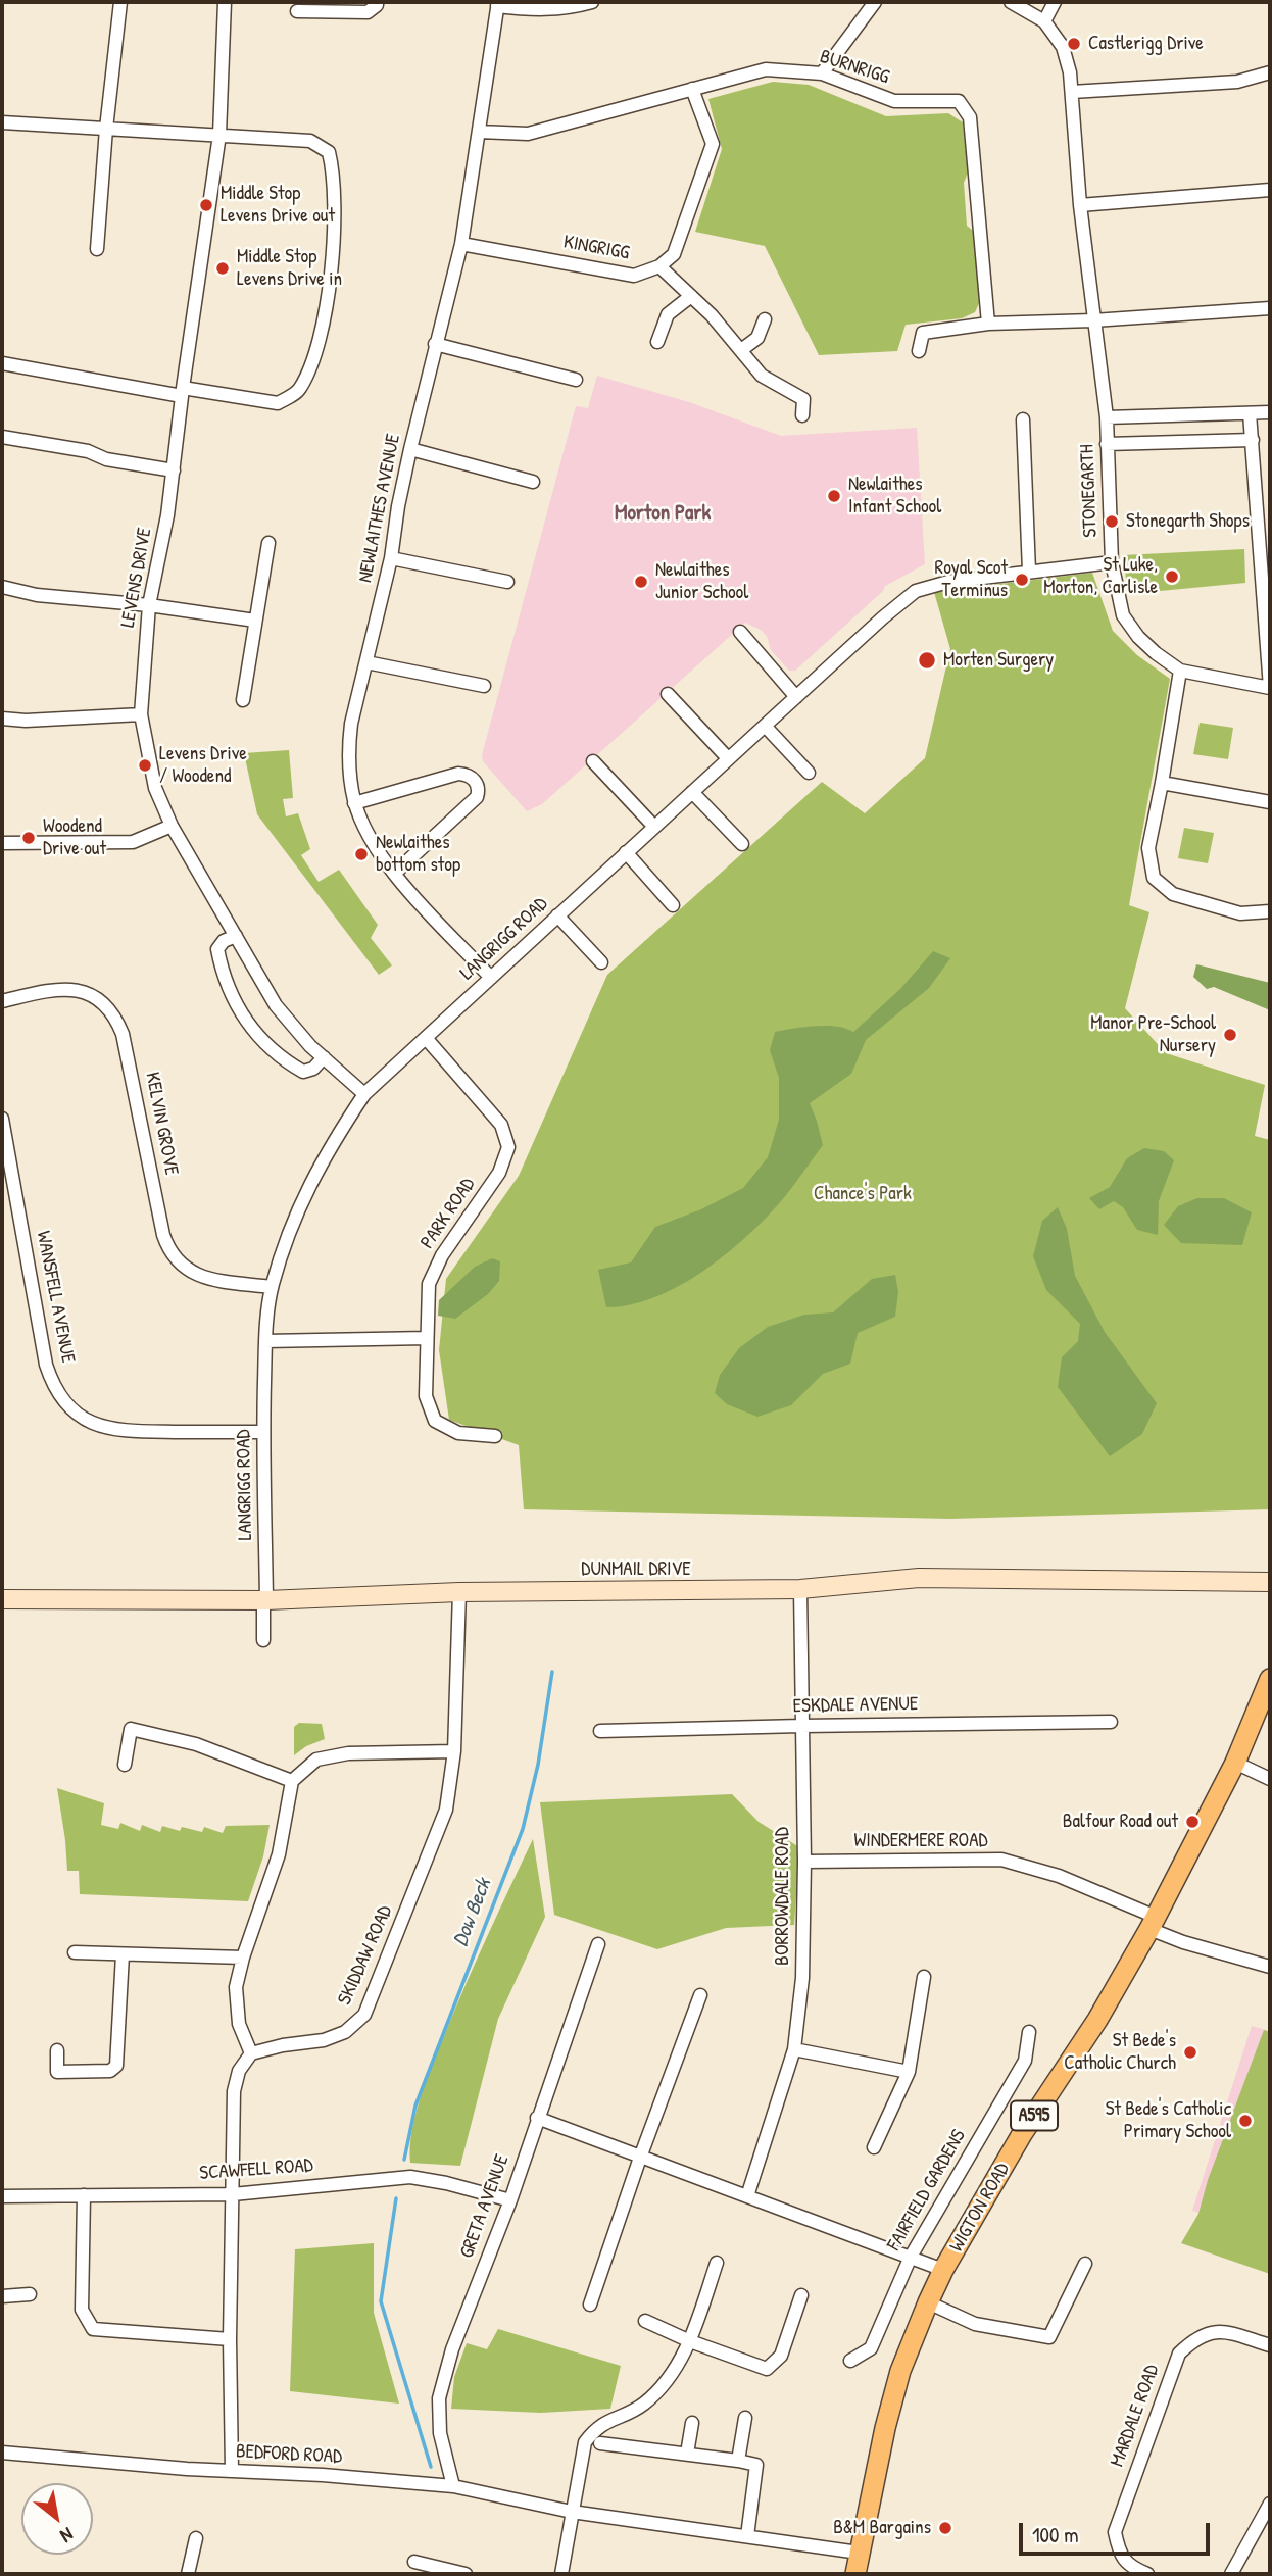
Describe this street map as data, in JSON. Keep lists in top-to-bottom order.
{
  "streets": {
    "main road": ["A595", "WIGTON ROAD"],
    "street": [
      "BURNRIGG",
      "KINGRIGG",
      "STONEGARTH",
      "NEWLAITHES AVENUE",
      "LEVENS DRIVE",
      "LANGRIGG ROAD",
      "KELVIN GROVE",
      "PARK ROAD",
      "WANSFELL AVENUE",
      "DUNMAIL DRIVE",
      "ESKDALE AVENUE",
      "WINDERMERE ROAD",
      "BORROWDALE ROAD",
      "SKIDDAW ROAD",
      "SCAWFELL ROAD",
      "FAIRFIELD GARDENS",
      "GRETA AVENUE",
      "MARDALE ROAD",
      "BEDFORD ROAD"
    ]
  },
  "crossings": [
    ["BURNRIGG", "NEWLAITHES AVENUE"],
    ["KINGRIGG", "NEWLAITHES AVENUE"],
    ["STONEGARTH", "LANGRIGG ROAD"],
    ["NEWLAITHES AVENUE", "LANGRIGG ROAD"],
    ["LEVENS DRIVE", "LANGRIGG ROAD"],
    ["LANGRIGG ROAD", "KELVIN GROVE"],
    ["LANGRIGG ROAD", "PARK ROAD"],
    ["LANGRIGG ROAD", "WANSFELL AVENUE"],
    ["LANGRIGG ROAD", "DUNMAIL DRIVE"],
    ["DUNMAIL DRIVE", "BORROWDALE ROAD"],
    ["DUNMAIL DRIVE", "SKIDDAW ROAD"],
    ["ESKDALE AVENUE", "BORROWDALE ROAD"],
    ["WINDERMERE ROAD", "BORROWDALE ROAD"],
    ["WINDERMERE ROAD", "WIGTON ROAD"],
    ["SCAWFELL ROAD", "GRETA AVENUE"],
    ["GRETA AVENUE", "BEDFORD ROAD"],
    ["WIGTON ROAD", "BEDFORD ROAD"]
  ],
  "districts": ["Morton Park"],
  "water": ["Dow Beck"],
  "parks": ["Chance's Park"],
  "places": [
    "Castlerigg Drive",
    "Middle Stop Levens Drive out",
    "Middle Stop Levens Drive in",
    "Newlaithes Infant School",
    "Stonegarth Shops",
    "St Luke, Morton, Carlisle",
    "Royal Scot Terminus",
    "Newlaithes Junior School",
    "Morten Surgery",
    "Levens Drive / Woodend",
    "Woodend Drive out",
    "Newlaithes bottom stop",
    "Manor Pre-School Nursery",
    "Balfour Road out",
    "St Bede's Catholic Church",
    "St Bede's Catholic Primary School",
    "B&M Bargains"
  ],
  "scale_bar": "100 m",
  "north": "bottom right"
}
